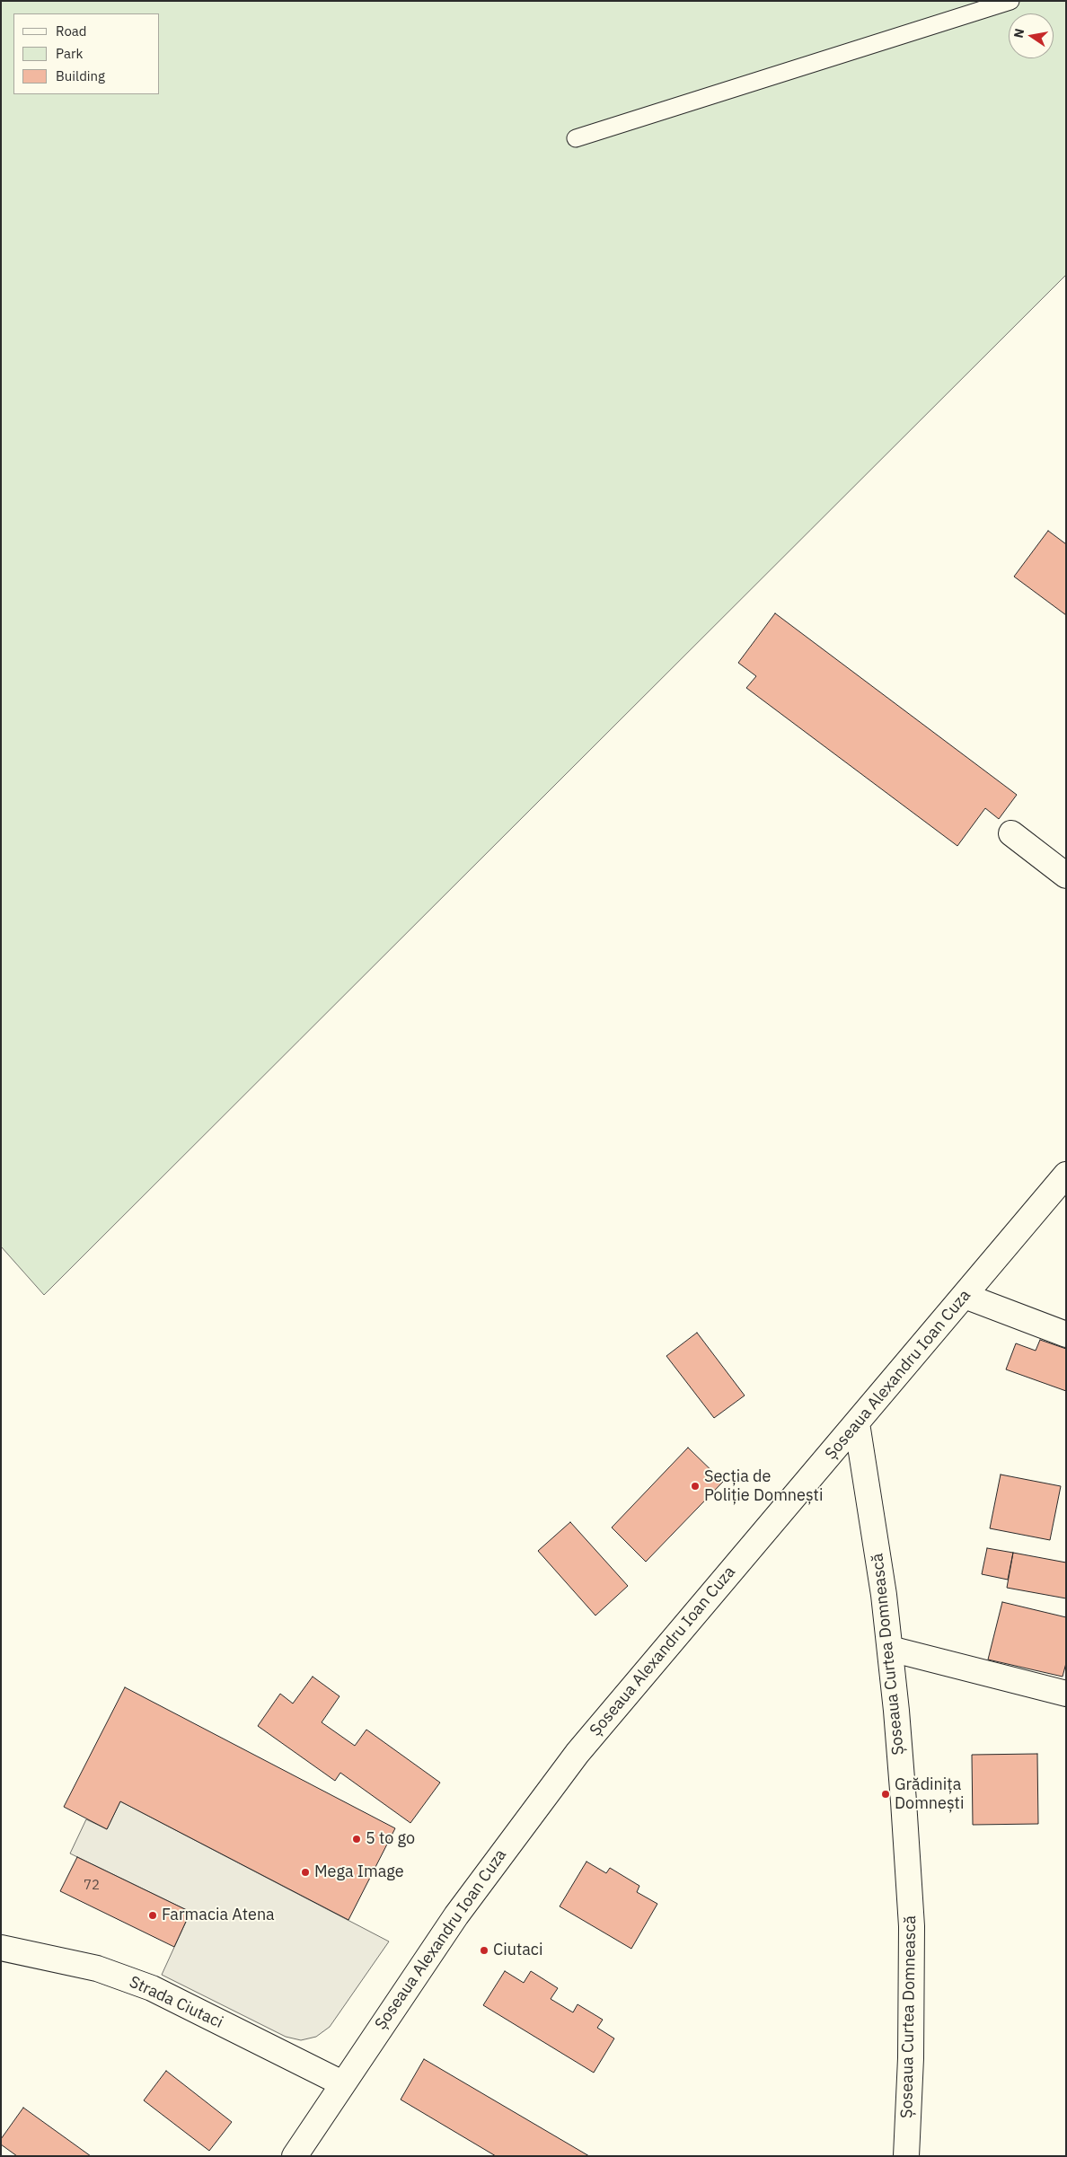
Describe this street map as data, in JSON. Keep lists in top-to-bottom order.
{
  "streets": {
    "street": ["Șoseaua Alexandru Ioan Cuza", "Șoseaua Curtea Domnească", "Strada Ciutaci"]
  },
  "crossings": [
    ["Șoseaua Alexandru Ioan Cuza", "Șoseaua Curtea Domnească"],
    ["Șoseaua Alexandru Ioan Cuza", "Strada Ciutaci"]
  ],
  "places": [
    "Secția de Poliție Domnești",
    "Grădinița Domnești",
    "5 to go",
    "Mega Image",
    "Farmacia Atena",
    "Ciutaci"
  ],
  "house_numbers": ["72"],
  "legend": ["Road", "Park", "Building"],
  "north": "left"
}
